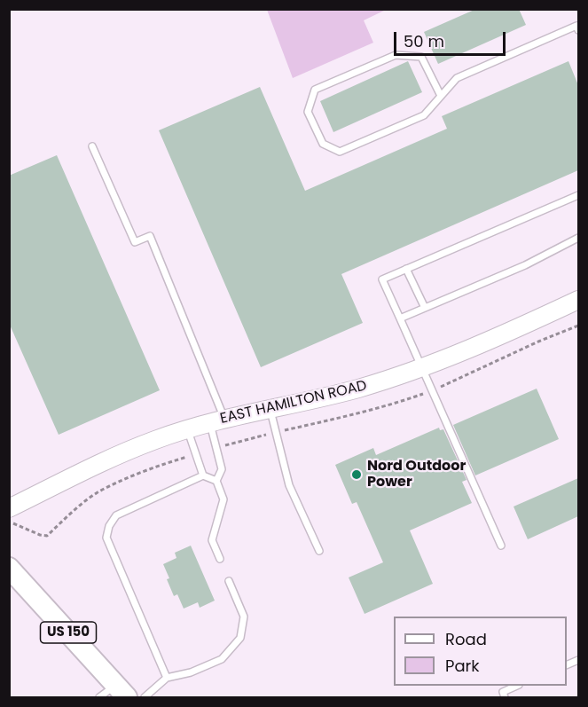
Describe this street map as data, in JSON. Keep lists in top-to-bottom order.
{
  "streets": {
    "main road": ["EAST HAMILTON ROAD", "US 150"]
  },
  "places": ["Nord Outdoor Power"],
  "legend": ["Road", "Park"],
  "scale_bar": "50 m"
}
